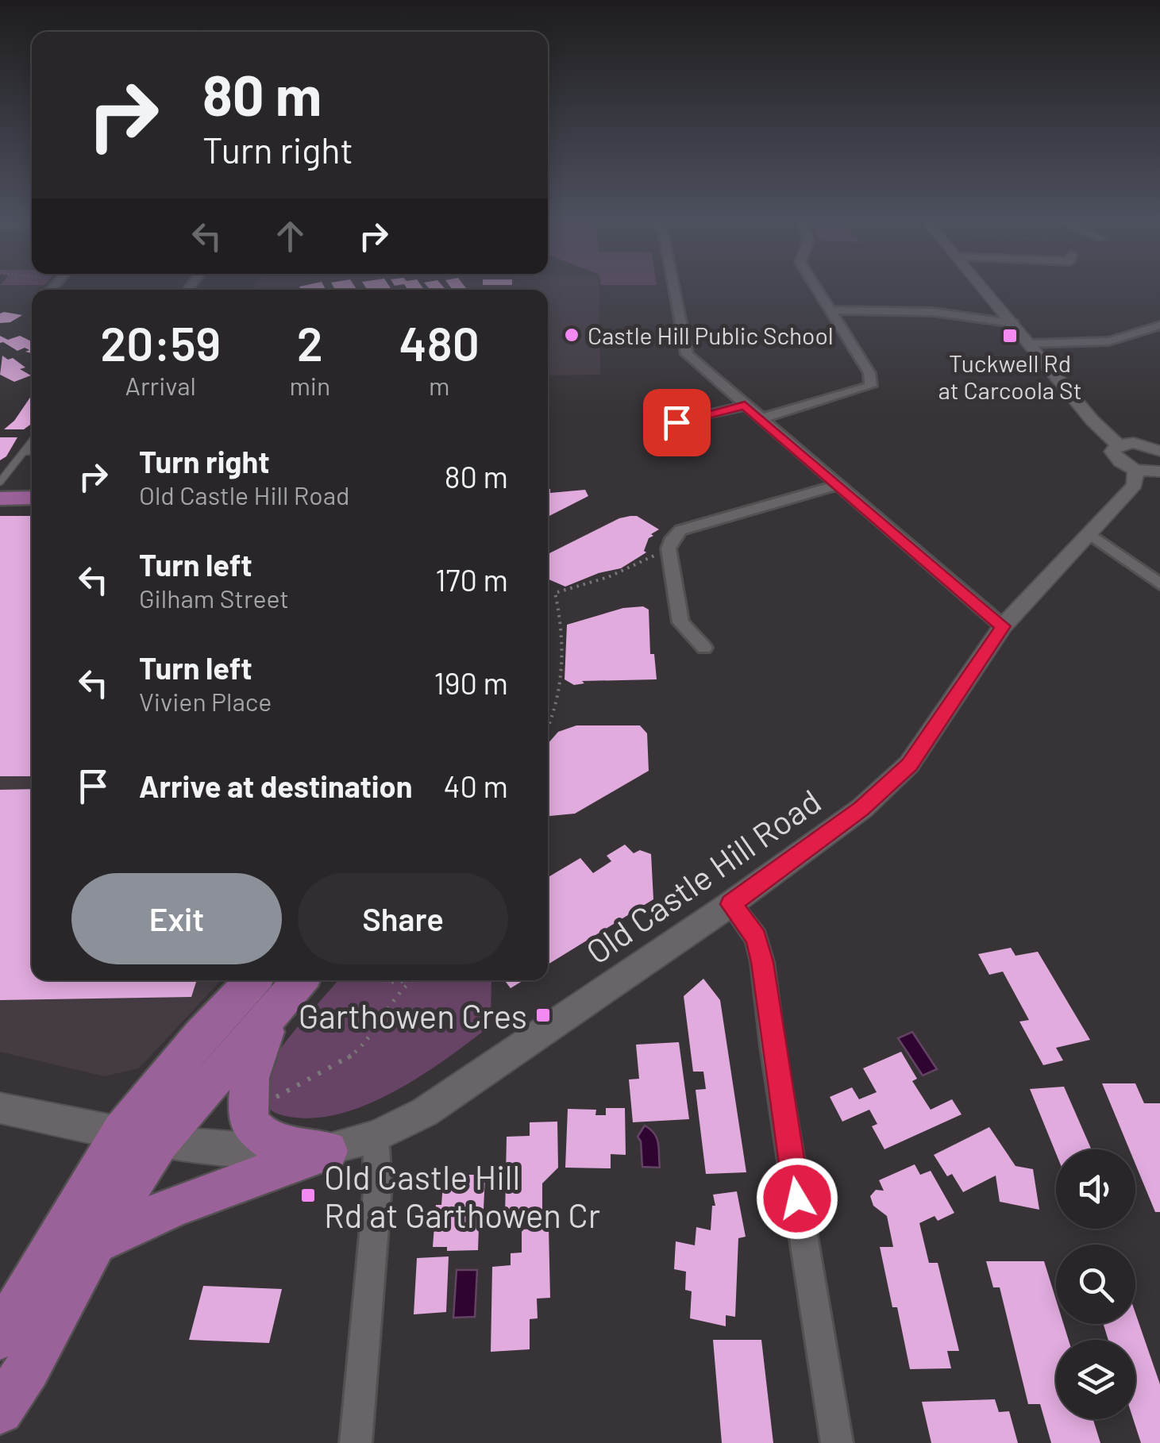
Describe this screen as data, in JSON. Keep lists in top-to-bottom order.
{
  "streets": {
    "street": ["Old Castle Hill Road"]
  },
  "places": {
    "other": ["Castle Hill Public School"],
    "transit": ["Tuckwell Rd at Carcoola St", "Garthowen Cres", "Old Castle Hill Rd at Garthowen Cr"]
  },
  "page": {
    "turn": ["80 m", "Turn right"],
    "eta": [
      "20:59",
      "Arrival",
      "2",
      "min",
      "480",
      "m"
    ],
    "list": [
      {
        "name": "Turn right",
        "note": "Old Castle Hill Road",
        "value": "80 m"
      },
      {
        "name": "Turn left",
        "note": "Gilham Street",
        "value": "170 m"
      },
      {
        "name": "Turn left",
        "note": "Vivien Place",
        "value": "190 m"
      },
      {
        "name": "Arrive at destination",
        "value": "40 m"
      }
    ],
    "buttons": ["Exit", "Share"]
  }
}
